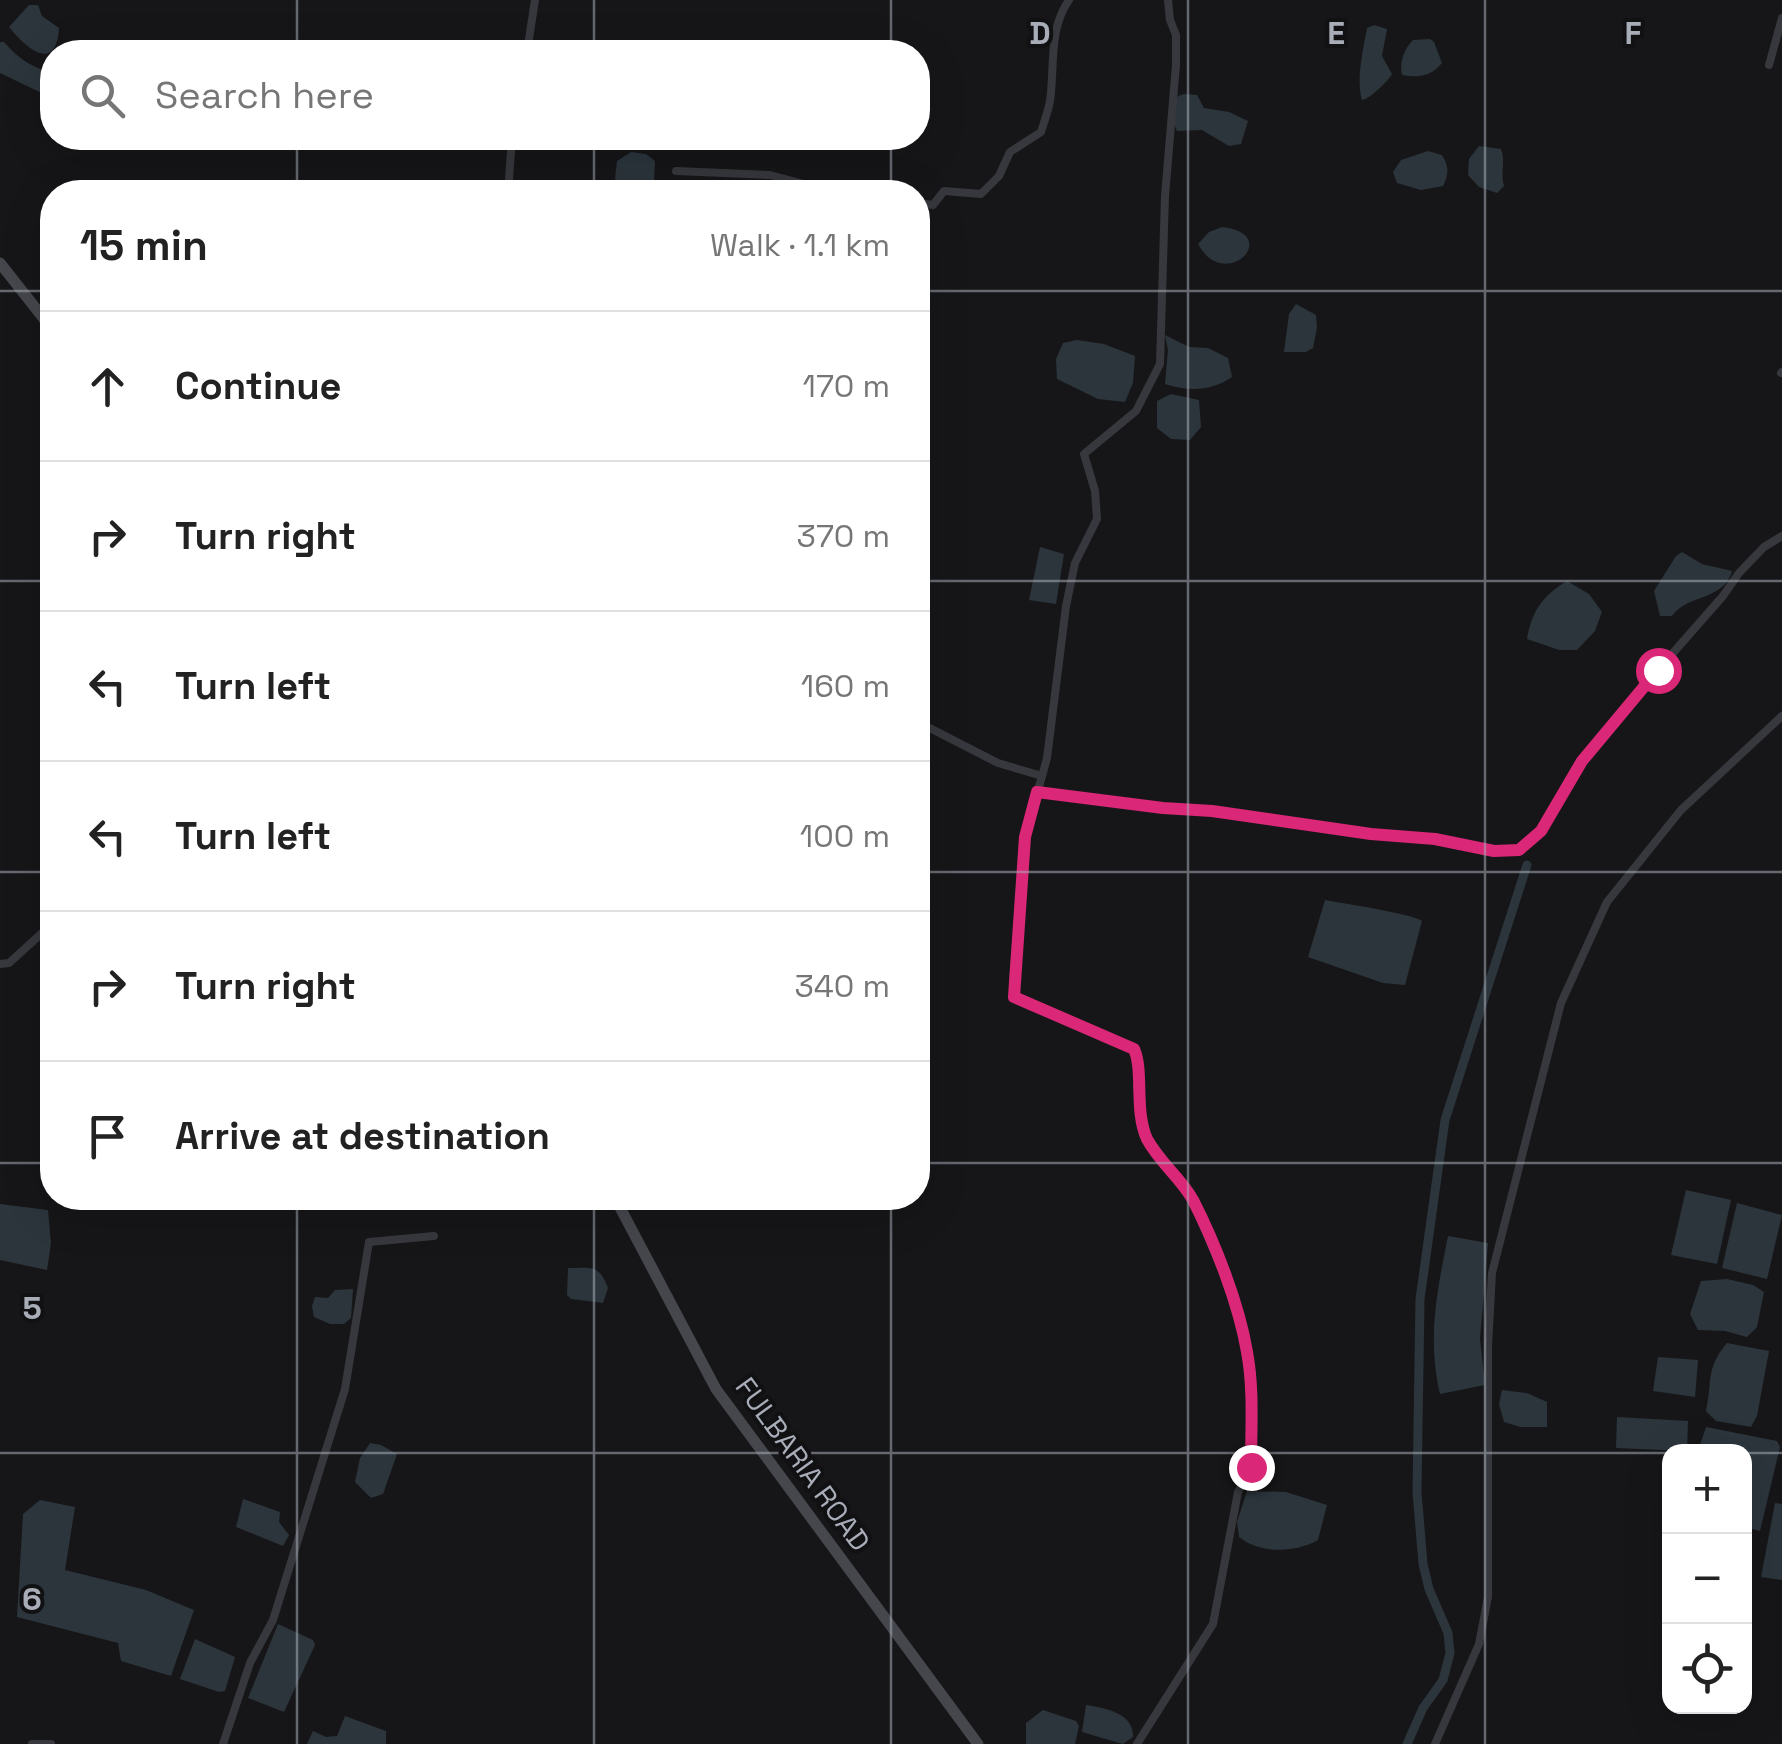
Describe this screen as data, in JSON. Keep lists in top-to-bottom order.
{
  "streets": {
    "main road": ["FULBARIA ROAD"]
  },
  "page": {
    "search": "Search here",
    "heading": ["15 min", "Walk · 1.1 km"],
    "list": [
      ["Continue", "170 m"],
      ["Turn right", "370 m"],
      ["Turn left", "160 m"],
      ["Turn left", "100 m"],
      ["Turn right", "340 m"],
      "Arrive at destination"
    ],
    "map_buttons": ["+", "−"]
  },
  "grid": {
    "columns": ["D", "E", "F"],
    "rows": ["5", "6"]
  }
}
